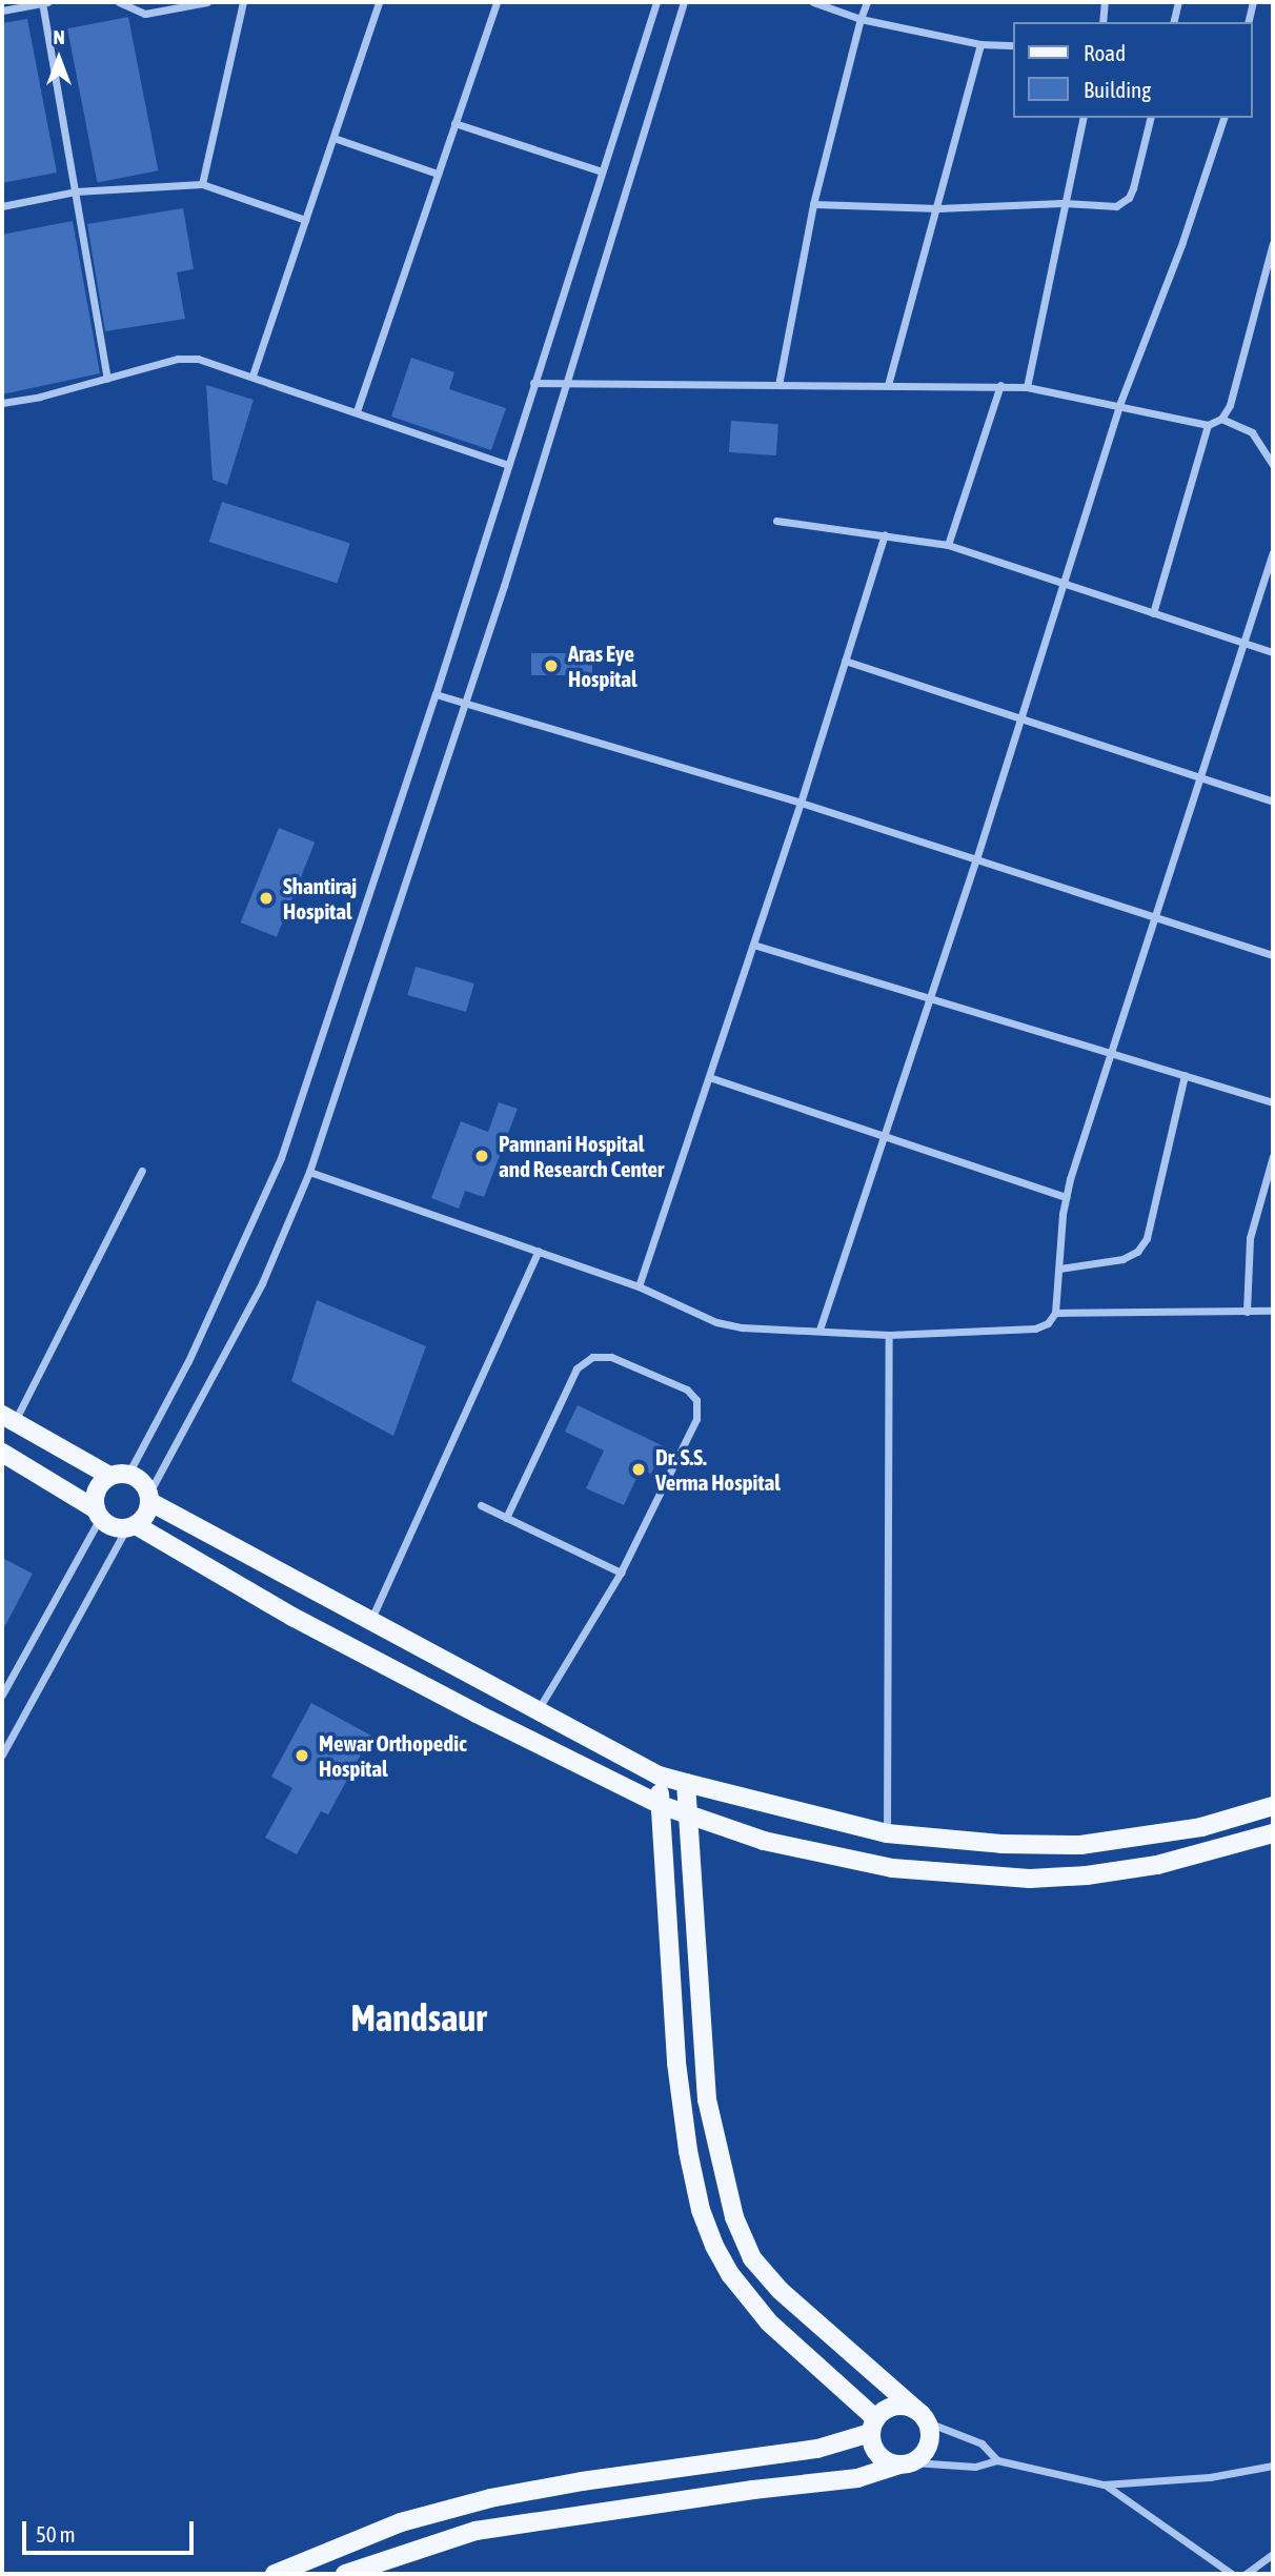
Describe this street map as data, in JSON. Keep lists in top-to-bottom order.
{
  "districts": ["Mandsaur"],
  "places": [
    "Aras Eye Hospital",
    "Shantiraj Hospital",
    "Pamnani Hospital and Research Center",
    "Dr. S.S. Verma Hospital",
    "Mewar Orthopedic Hospital"
  ],
  "legend": ["Road", "Building"],
  "scale_bar": "50 m",
  "north": "top"
}
